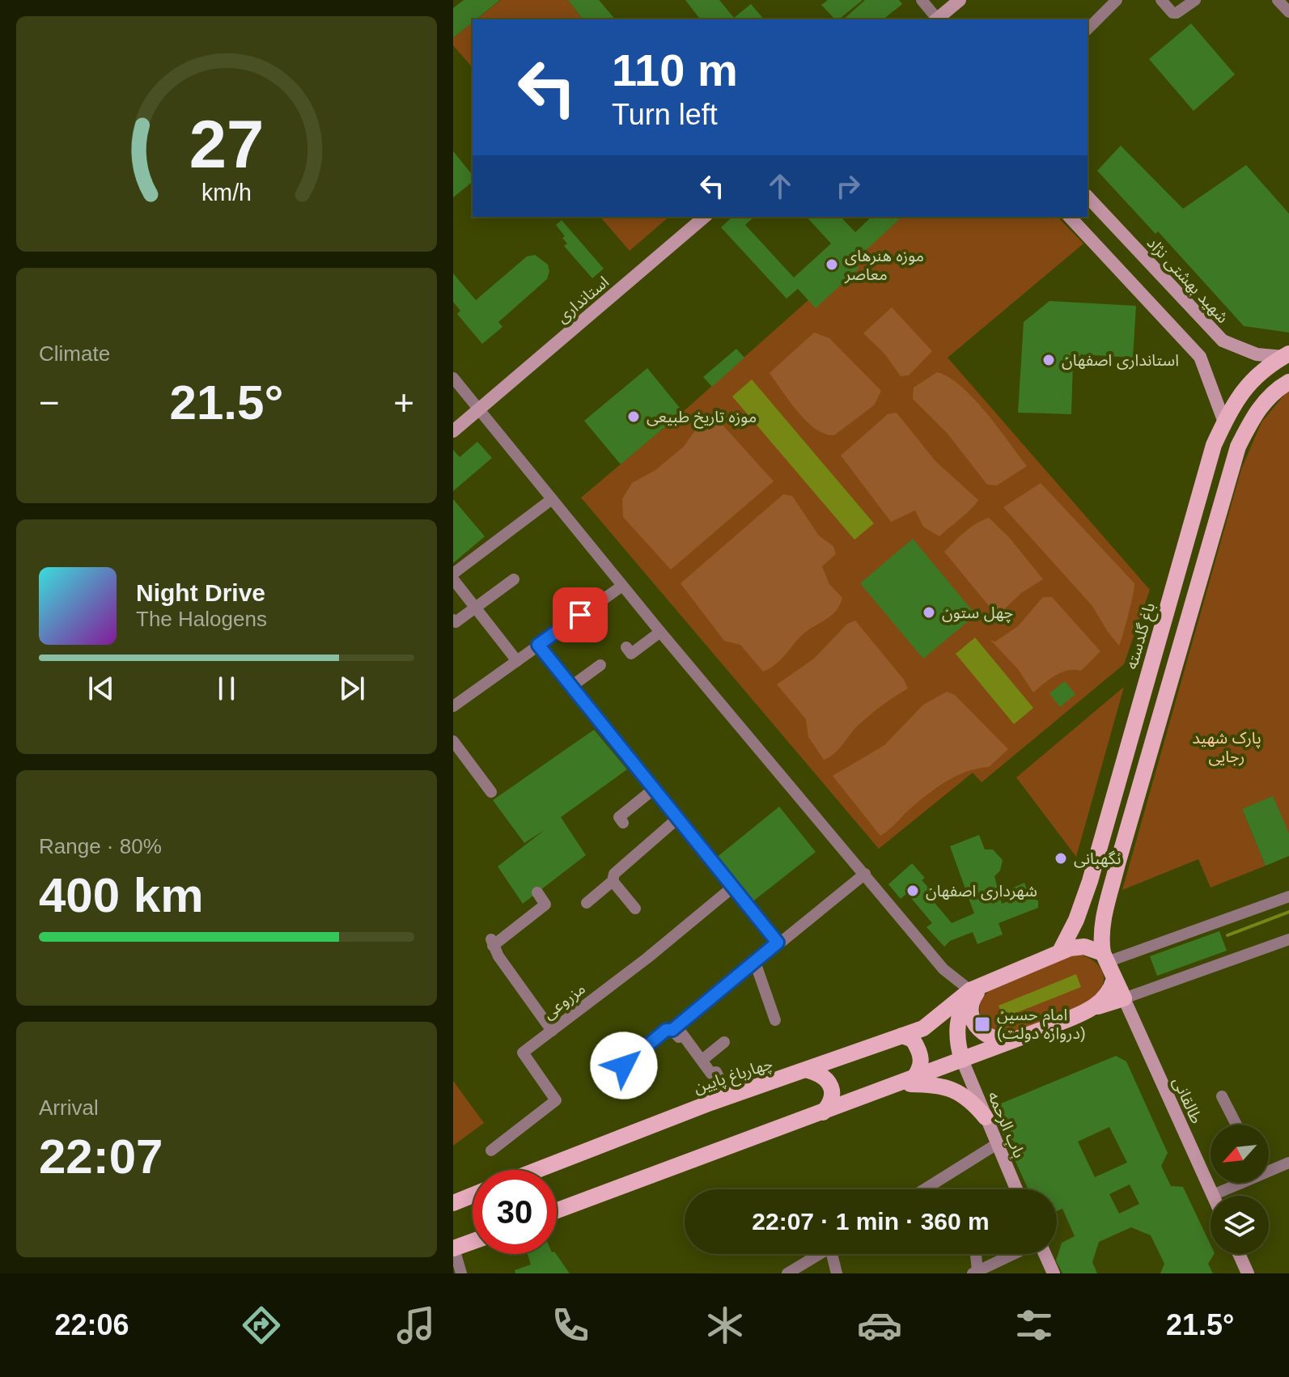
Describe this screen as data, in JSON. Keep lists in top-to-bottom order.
{
  "streets": {
    "main road": [
      "شهید بهشتی نژاد",
      "استانداری",
      "باغ گلدسته",
      "چهارباغ پایین",
      "طالقانی",
      "باب الرحمه"
    ],
    "street": ["مزروعی"]
  },
  "crossings": [
    ["شهید بهشتی نژاد", "باغ گلدسته"],
    ["باغ گلدسته", "چهارباغ پایین"]
  ],
  "parks": ["پارک شهید رجایی"],
  "places": {
    "other": [
      "موزه هنرهای معاصر",
      "استانداری اصفهان",
      "موزه تاریخ طبیعی",
      "چهل ستون",
      "نگهبانی",
      "شهرداری اصفهان"
    ],
    "transit": ["امام حسین (دروازه دولت)"]
  },
  "north": "bottom left",
  "page": {
    "turn": ["110 m", "Turn left"],
    "tile": [
      "Climate",
      ["Range · 80%", "400 km"],
      ["Arrival", "22:07"]
    ],
    "heat": ["−", "21.5°", "+"],
    "song": ["Night Drive", "The Halogens"],
    "limit": "30",
    "trip": "22:07 · 1 min · 360 m",
    "tabs": ["22:06", "21.5°"],
    "gauge": ["27", "km/h"]
  }
}
